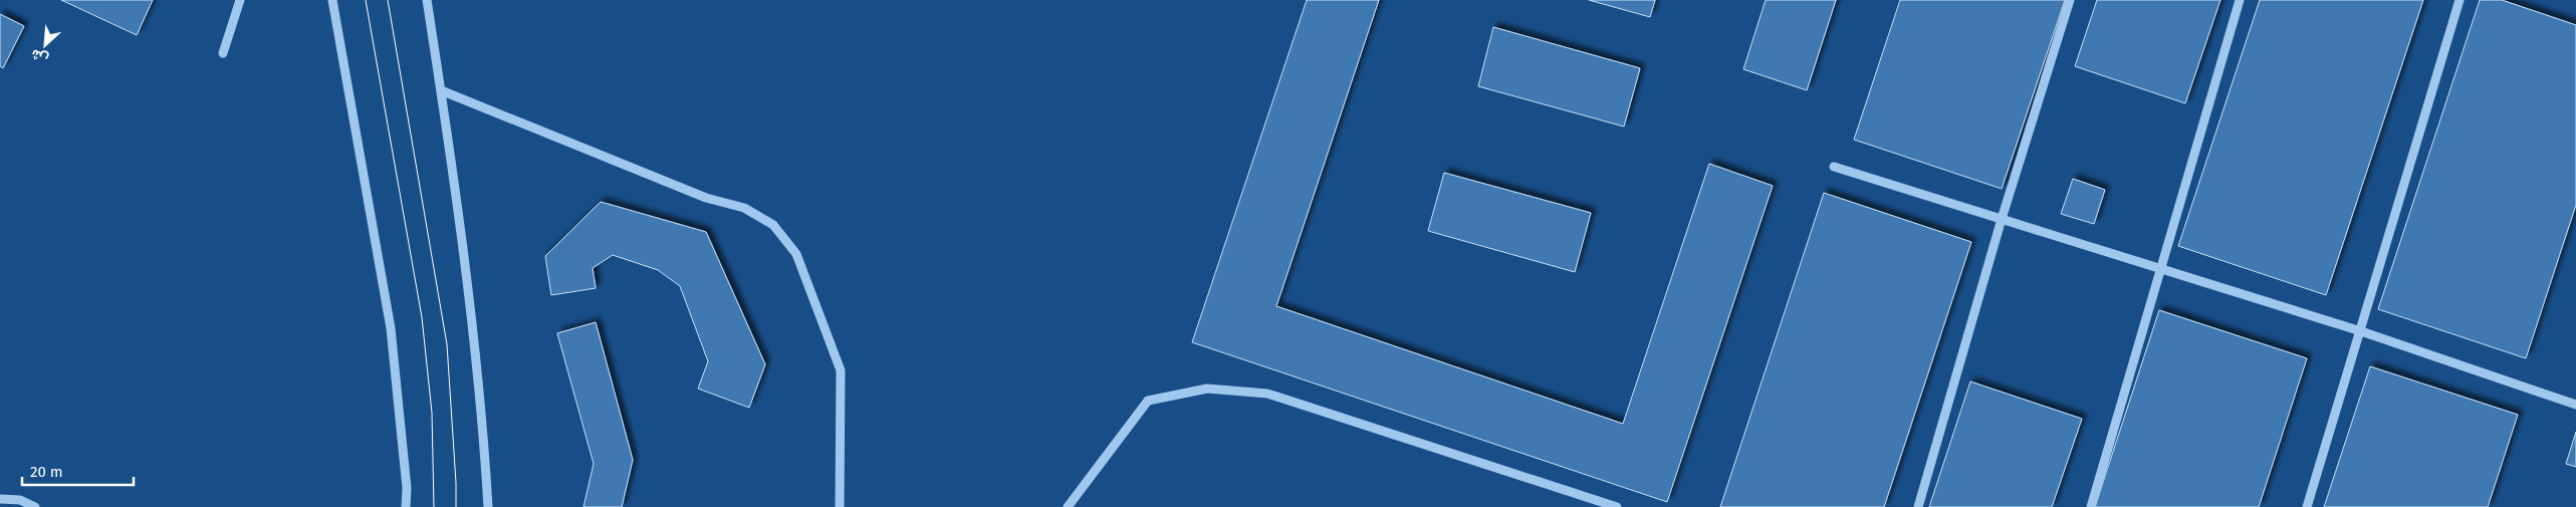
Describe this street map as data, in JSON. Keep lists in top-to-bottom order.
{
  "scale_bar": "20 m",
  "north": "bottom left"
}
